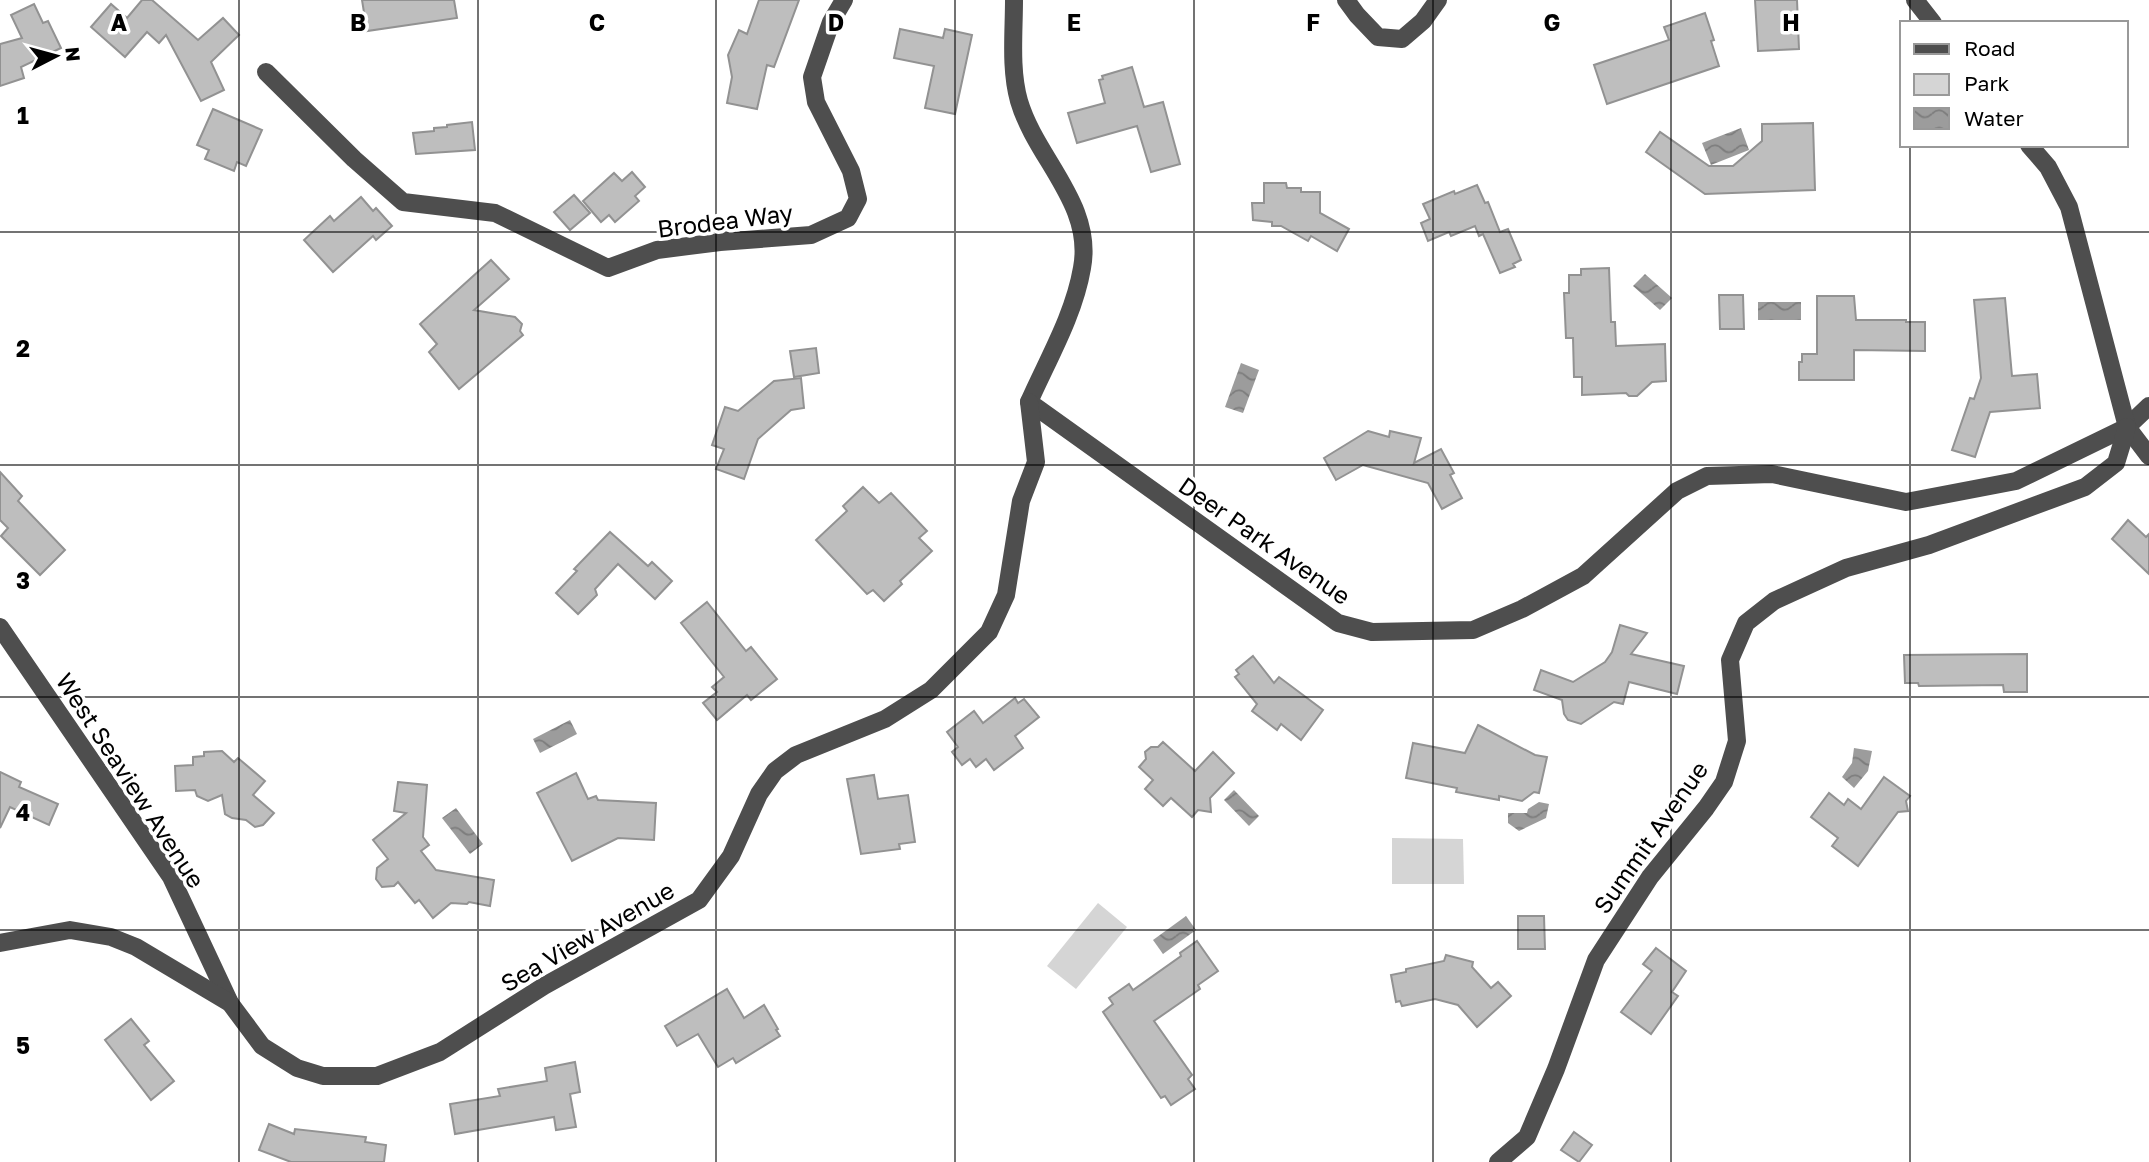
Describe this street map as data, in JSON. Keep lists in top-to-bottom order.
{
  "streets": {
    "street": [
      "Brodea Way",
      "Deer Park Avenue",
      "West Seaview Avenue",
      "Summit Avenue",
      "Sea View Avenue"
    ]
  },
  "crossings": [
    ["Deer Park Avenue", "Summit Avenue"],
    ["Deer Park Avenue", "Sea View Avenue"],
    ["West Seaview Avenue", "Sea View Avenue"]
  ],
  "legend": ["Road", "Park", "Water"],
  "north": "right",
  "grid": {
    "columns": [
      "A",
      "B",
      "C",
      "D",
      "E",
      "F",
      "G",
      "H"
    ],
    "rows": [
      "1",
      "2",
      "3",
      "4",
      "5"
    ]
  }
}
